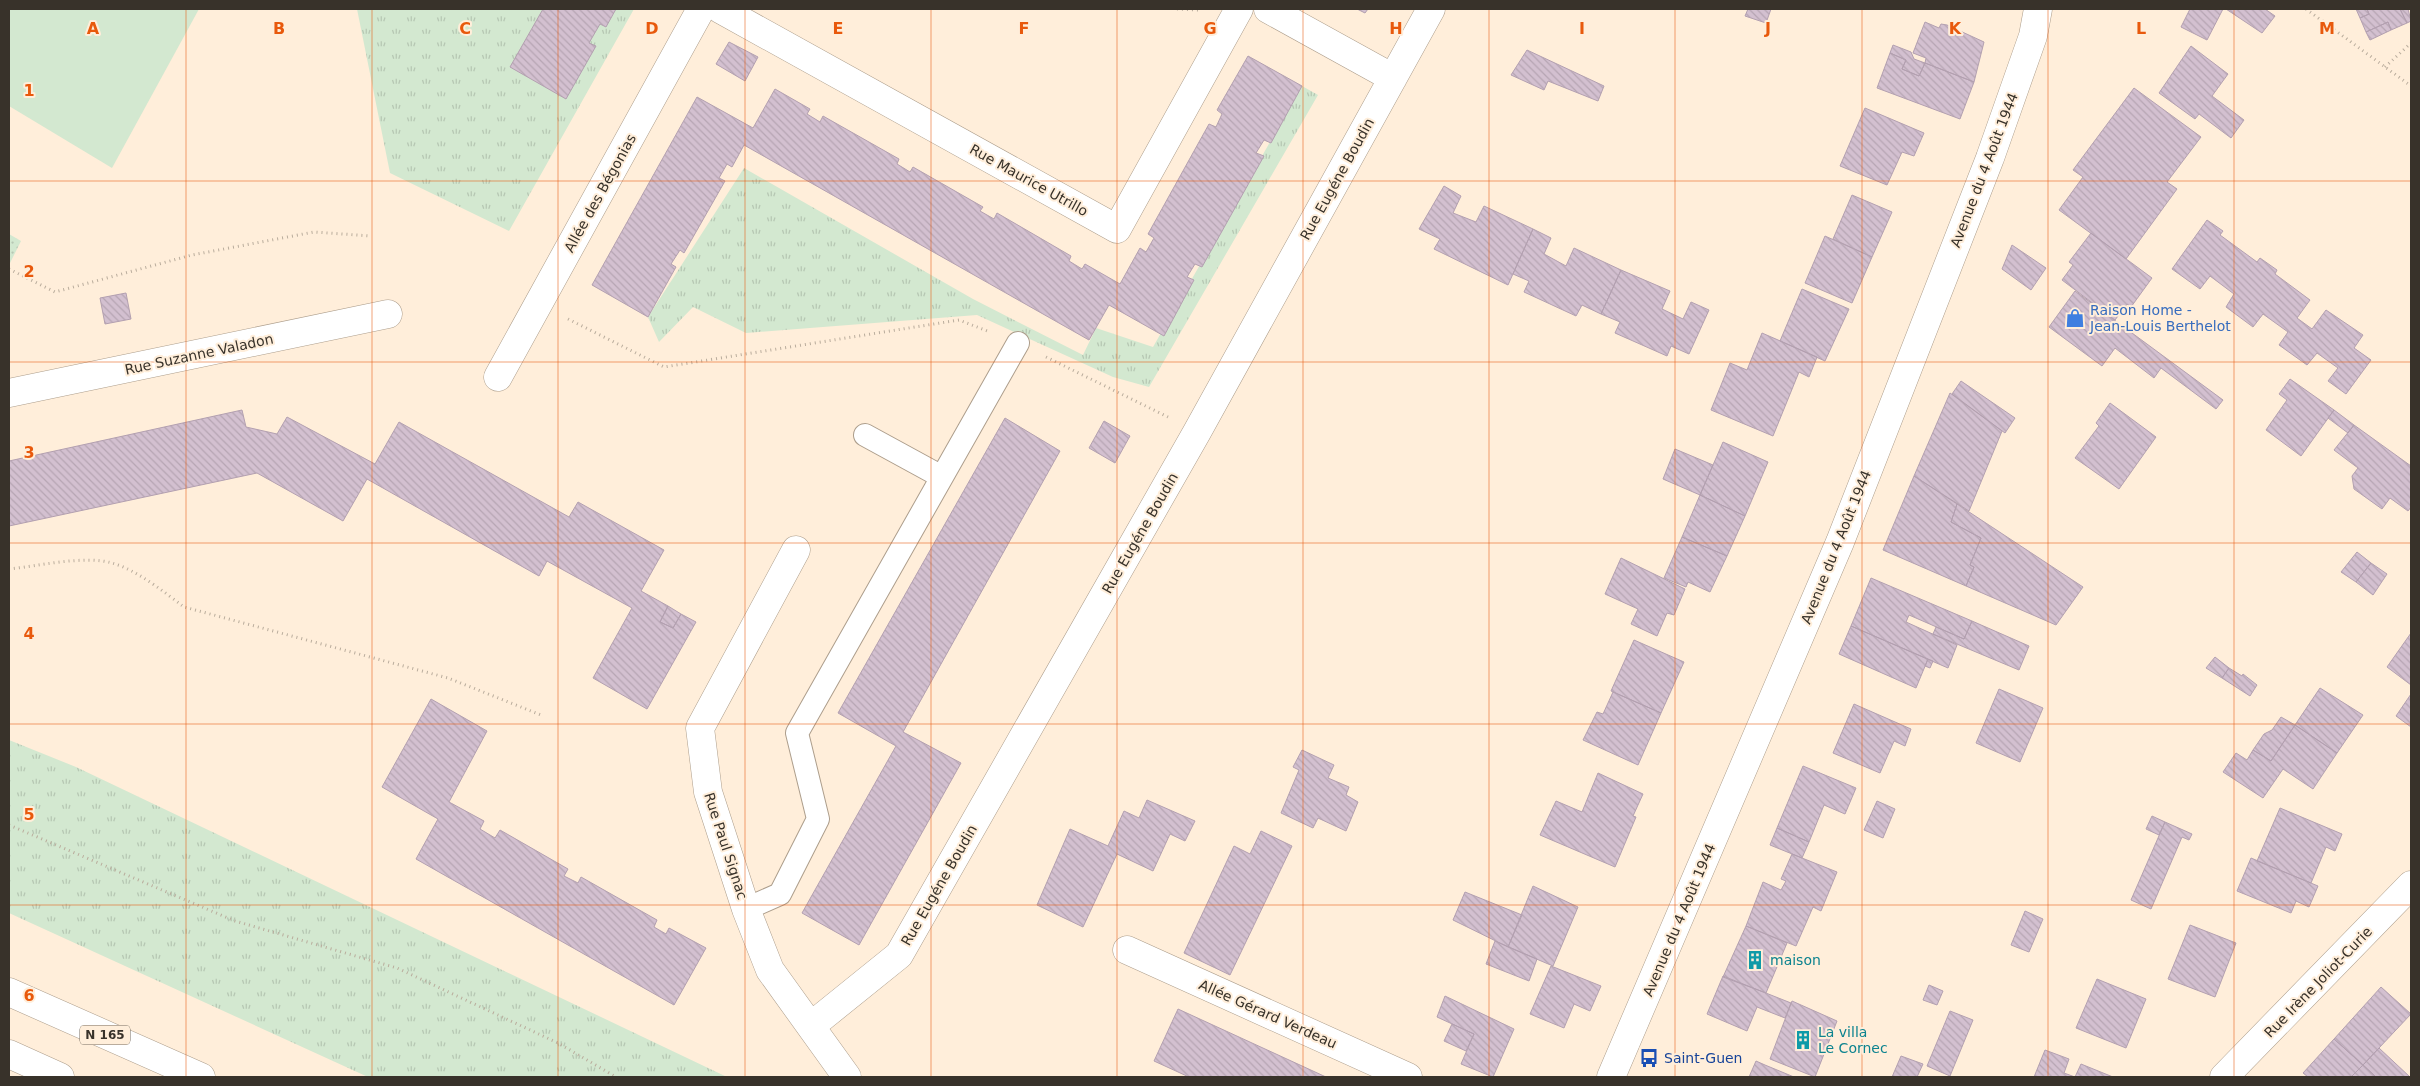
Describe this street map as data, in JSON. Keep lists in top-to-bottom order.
{
  "streets": {
    "main road": [
      "Avenue du 4 Août 1944",
      "Rue Eugéne Boudin",
      "Rue Maurice Utrillo",
      "Allée des Bégonias",
      "Rue Suzanne Valadon",
      "Rue Paul Signac",
      "Rue Irène Joliot-Curie",
      "Allée Gérard Verdeau",
      "N 165"
    ]
  },
  "crossings": [
    ["Rue Eugéne Boudin", "Rue Paul Signac"]
  ],
  "places": {
    "shop": ["Raison Home - Jean-Louis Berthelot"],
    "building": ["maison", "La villa Le Cornec"],
    "bus stop": ["Saint-Guen"]
  },
  "grid": {
    "columns": [
      "A",
      "B",
      "C",
      "D",
      "E",
      "F",
      "G",
      "H",
      "I",
      "J",
      "K",
      "L",
      "M"
    ],
    "rows": [
      "1",
      "2",
      "3",
      "4",
      "5",
      "6"
    ]
  }
}
